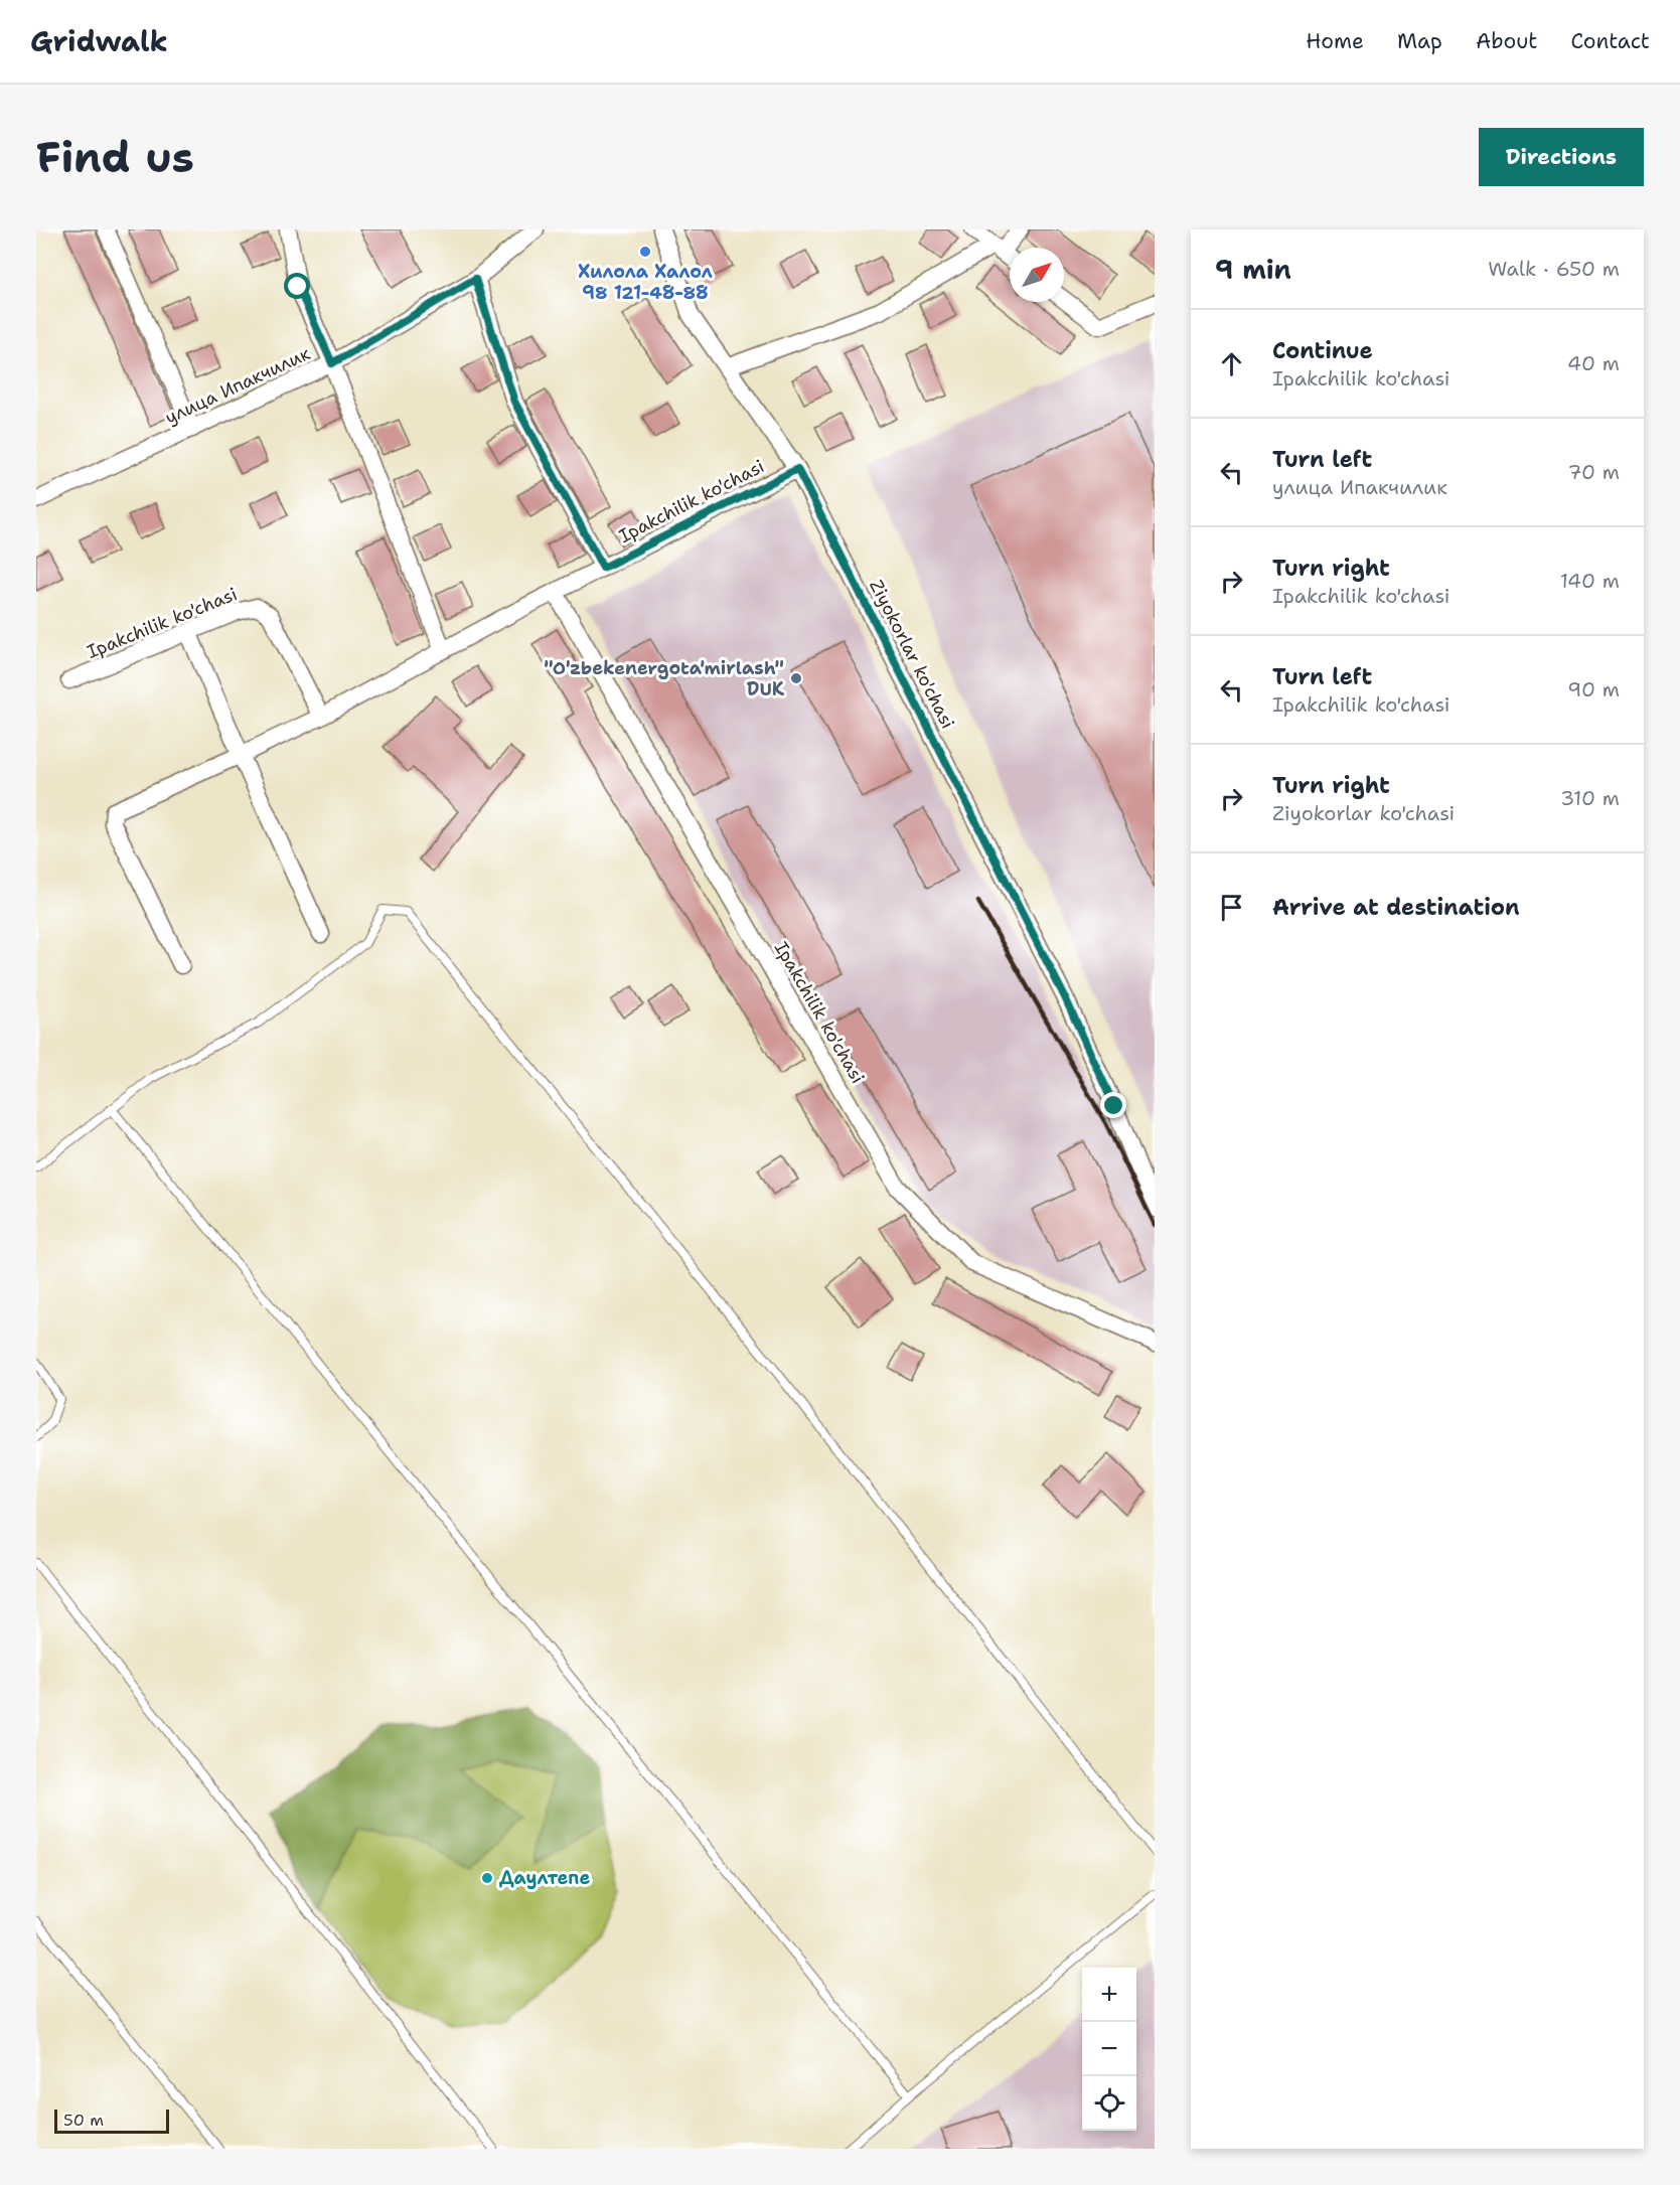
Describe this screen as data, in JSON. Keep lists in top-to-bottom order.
{
  "streets": {
    "street": ["улица Ипакчилик", "Ipakchilik ko'chasi", "Ziyokorlar ko'chasi"]
  },
  "crossings": [
    ["Ipakchilik ko'chasi", "Ziyokorlar ko'chasi"]
  ],
  "places": ["Хилола Халол 98 121-48-88", "\"O'zbekenergota'mirlash\" DUK", "Даултепе"],
  "scale_bar": "50 m",
  "north": "top right",
  "page": {
    "header": "Gridwalk",
    "nav": [
      "Home",
      "Map",
      "About",
      "Contact"
    ],
    "buttons": "Directions",
    "title": "Find us",
    "heading": ["9 min", "Walk · 650 m"],
    "list": [
      ["Continue", "Ipakchilik ko'chasi", "40 m"],
      ["Turn left", "улица Ипакчилик", "70 m"],
      ["Turn right", "Ipakchilik ko'chasi", "140 m"],
      ["Turn left", "Ipakchilik ko'chasi", "90 m"],
      ["Turn right", "Ziyokorlar ko'chasi", "310 m"],
      "Arrive at destination"
    ],
    "map_buttons": ["+", "−"],
    "scale": "50 m"
  }
}
